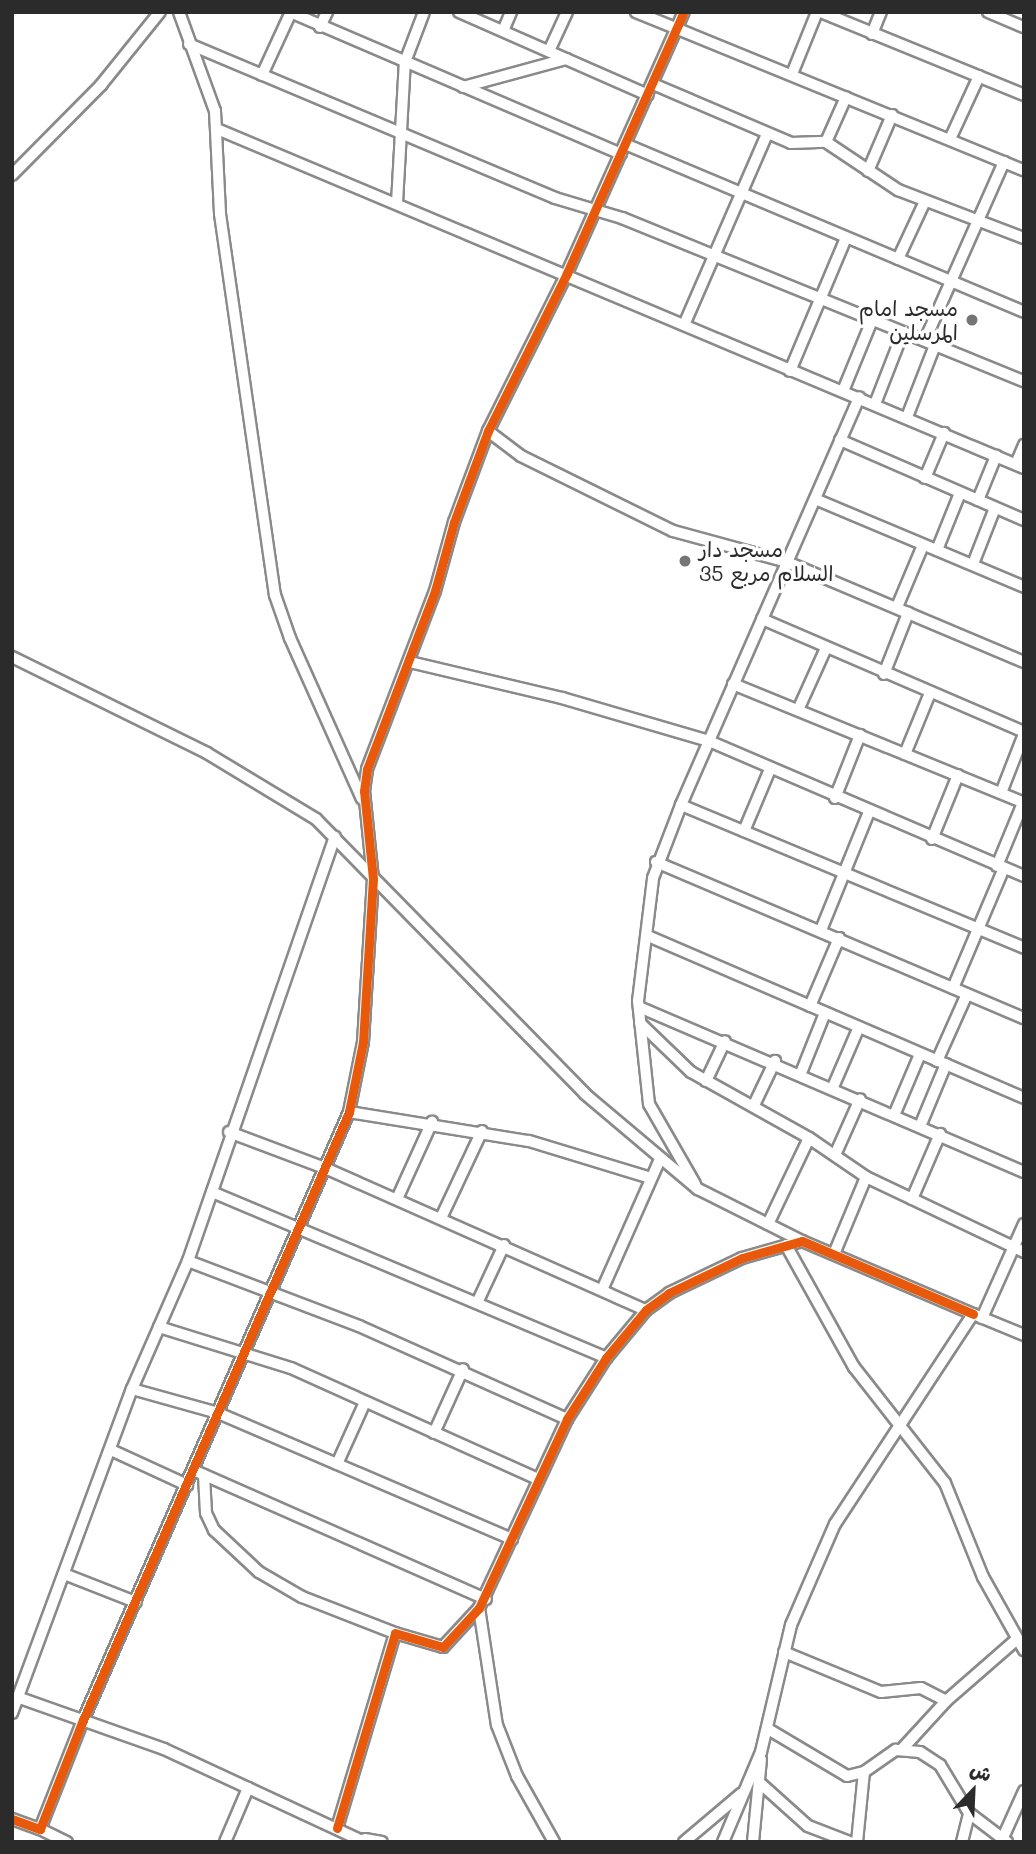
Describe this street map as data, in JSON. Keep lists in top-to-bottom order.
{
  "places": ["مسجد امام المرسلين", "مسجد دار السلام مربع 35"],
  "north": "top right"
}
